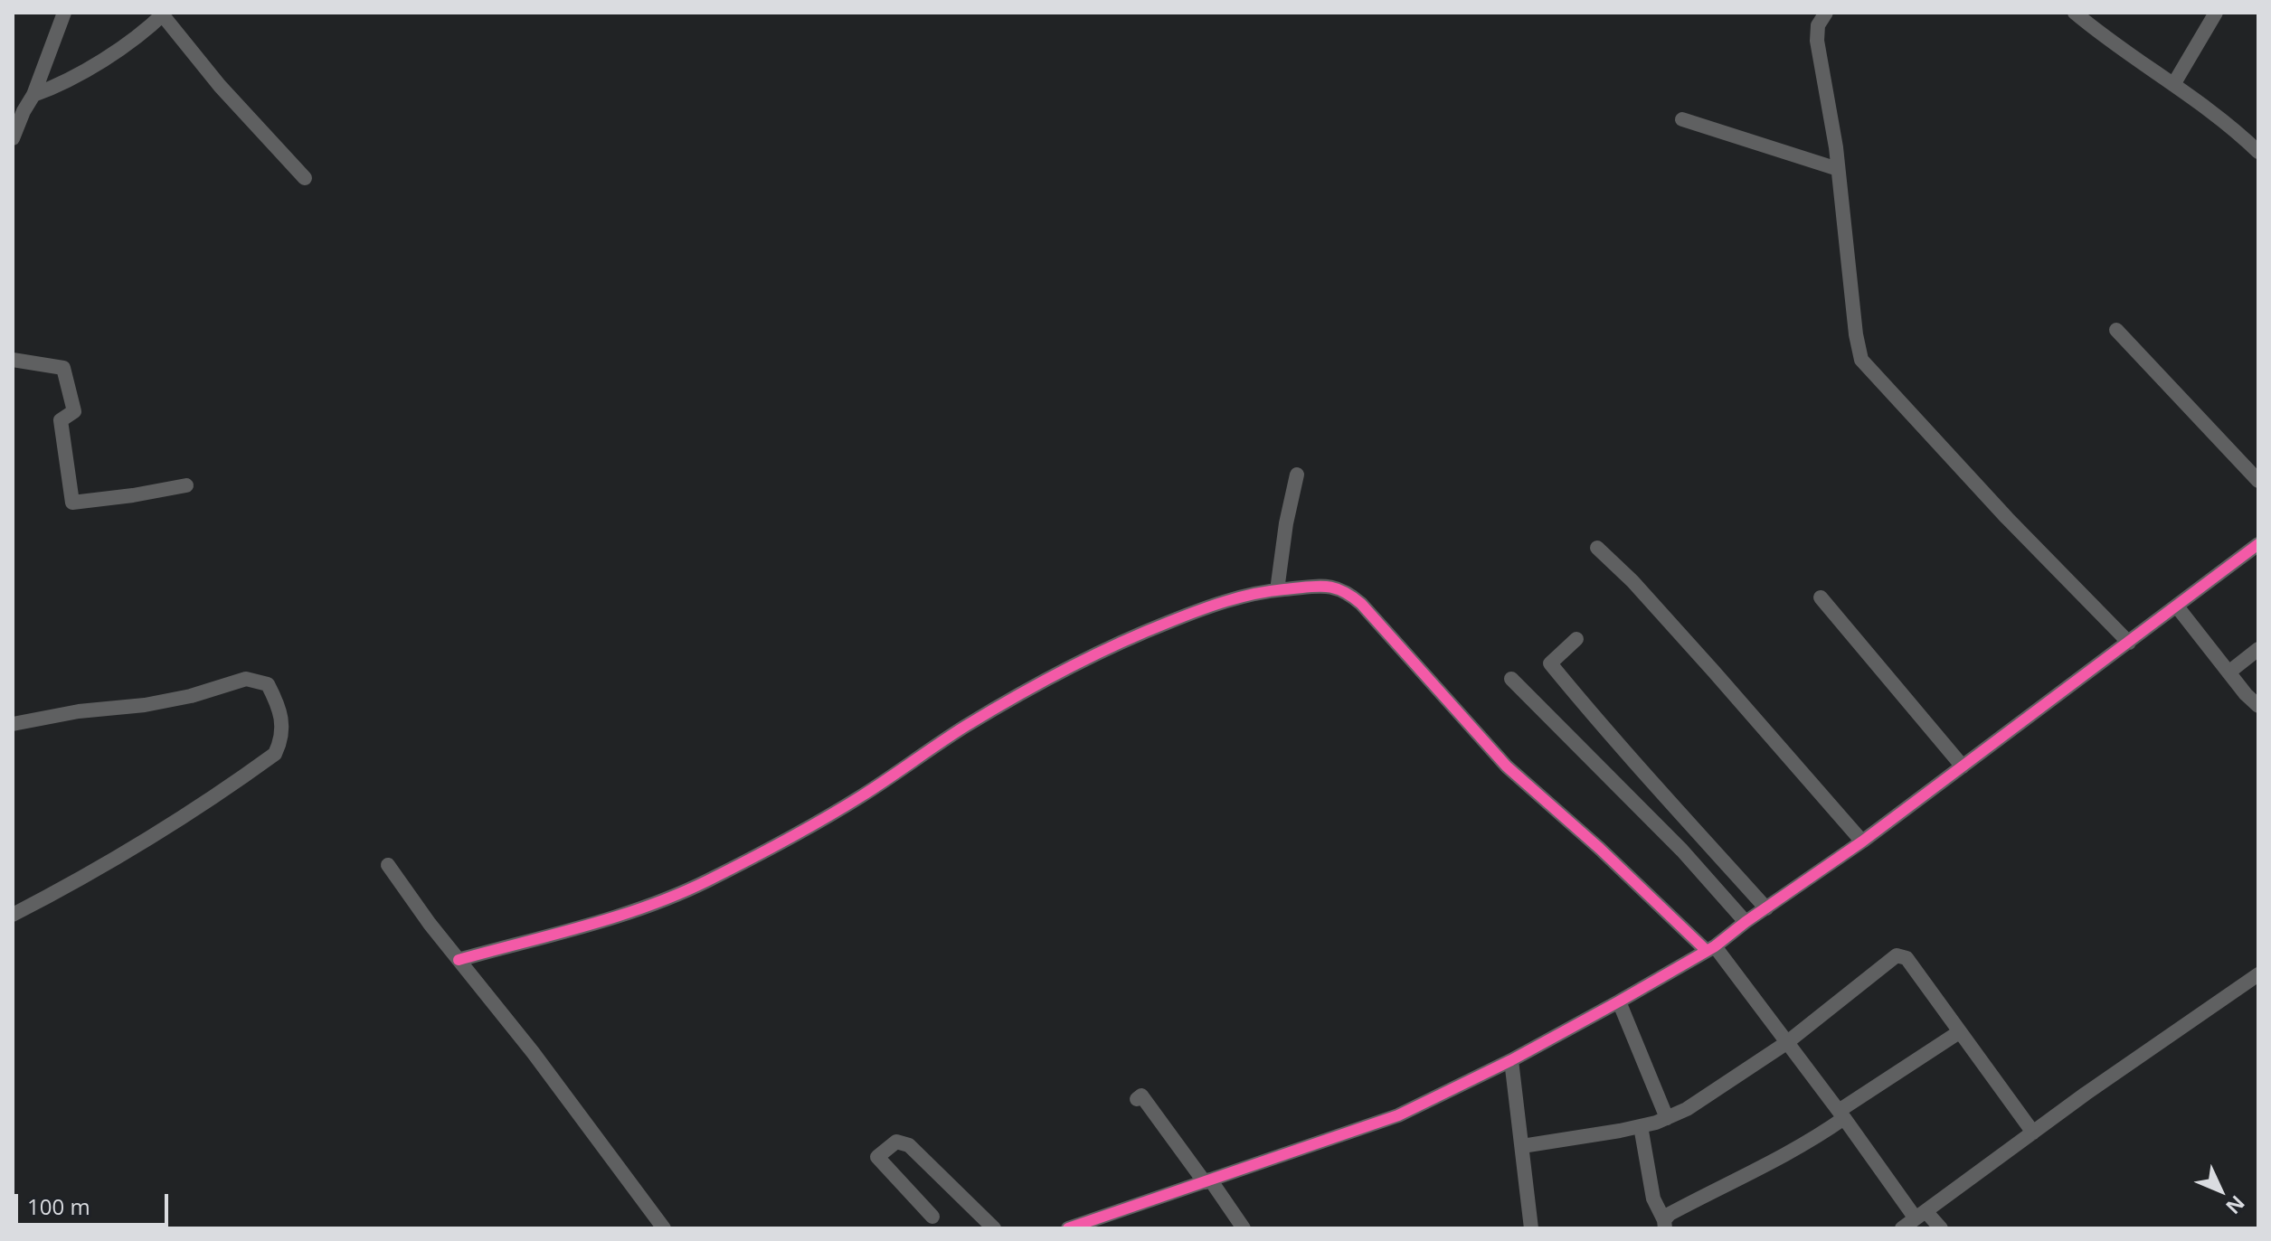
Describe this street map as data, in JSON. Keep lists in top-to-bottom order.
{
  "scale_bar": "100 m",
  "north": "bottom right"
}
